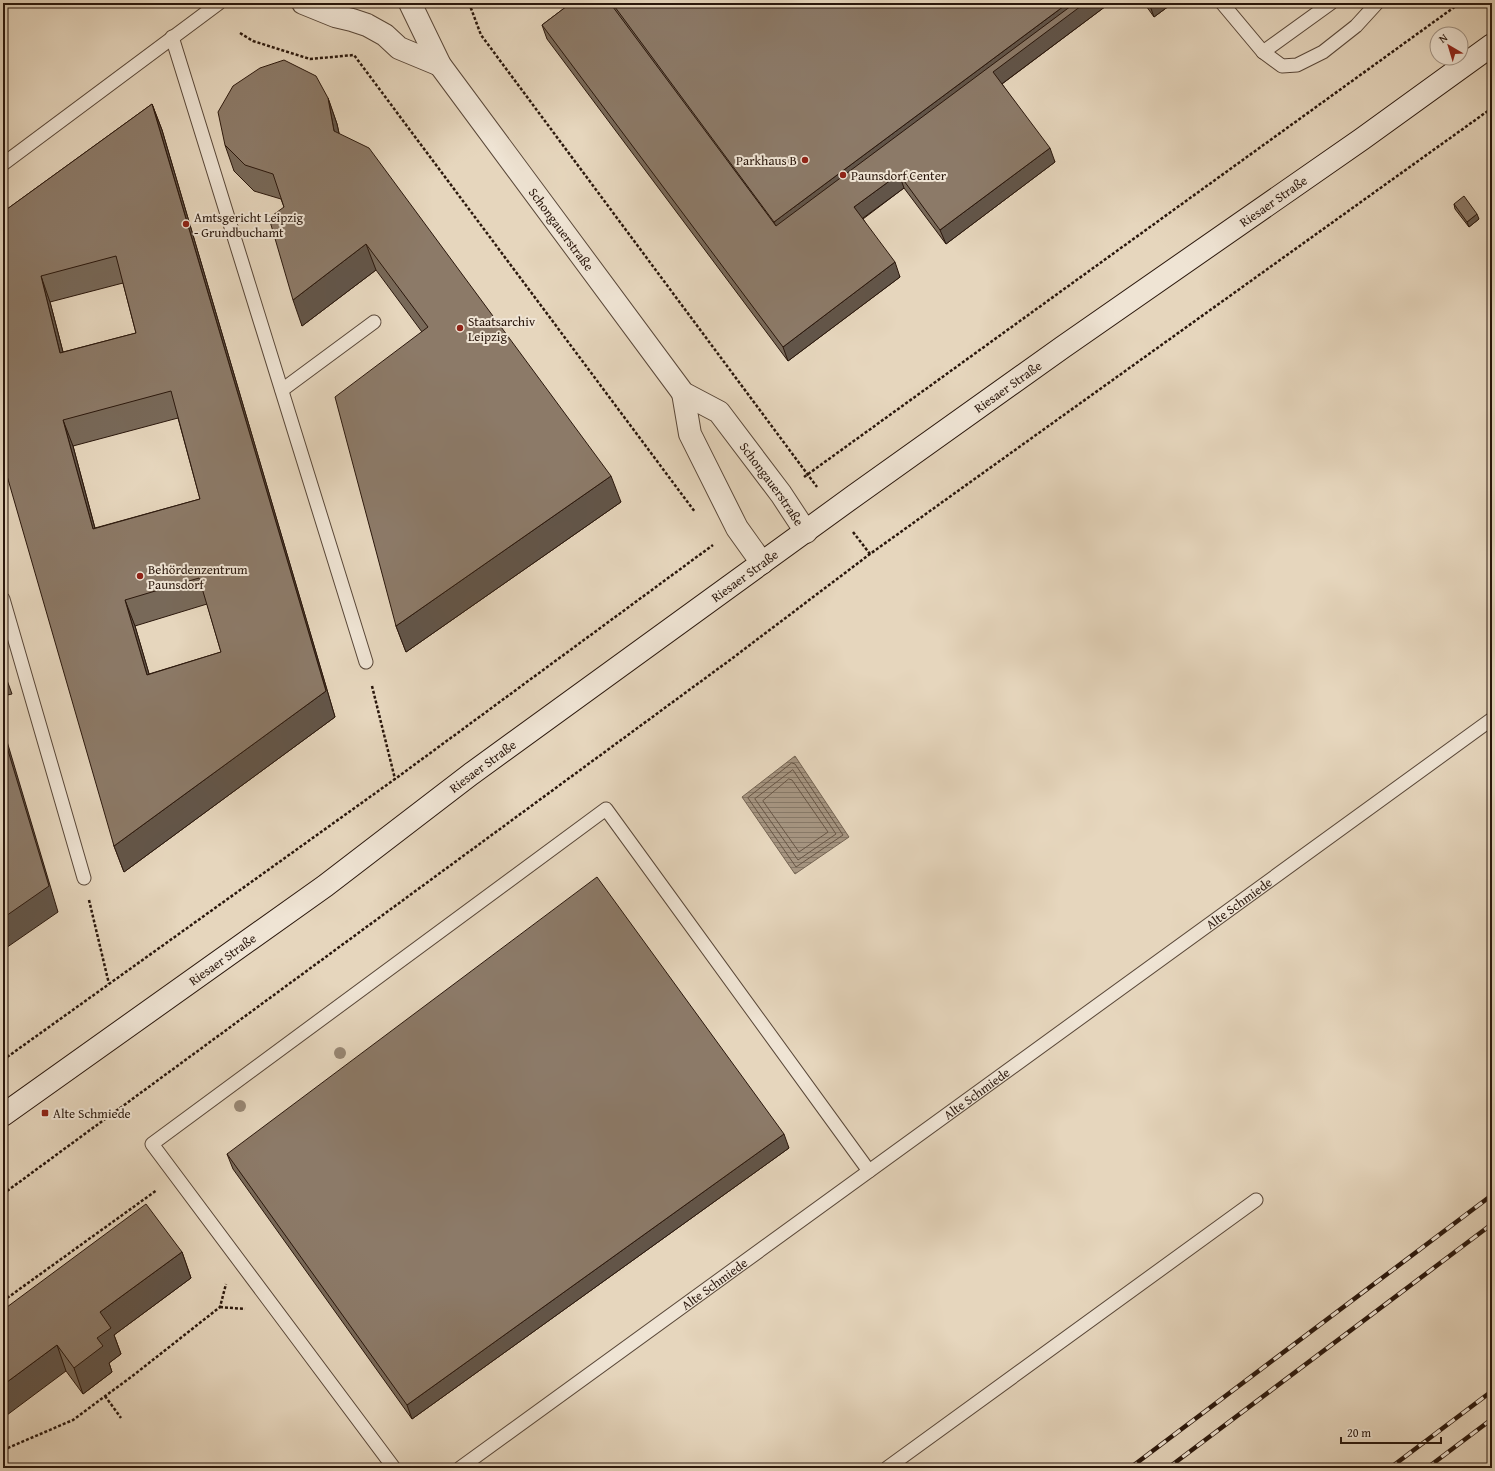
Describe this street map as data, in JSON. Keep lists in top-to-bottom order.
{
  "streets": {
    "main road": ["Riesaer Straße", "Schongauerstraße"],
    "lane": ["Alte Schmiede"]
  },
  "crossings": [
    ["Riesaer Straße", "Schongauerstraße"]
  ],
  "places": {
    "other": [
      "Parkhaus B",
      "Paunsdorf Center",
      "Amtsgericht Leipzig - Grundbuchamt",
      "Staatsarchiv Leipzig",
      "Behördenzentrum Paunsdorf"
    ],
    "transit": ["Alte Schmiede"]
  },
  "scale_bar": "20 m",
  "north": "top left"
}
